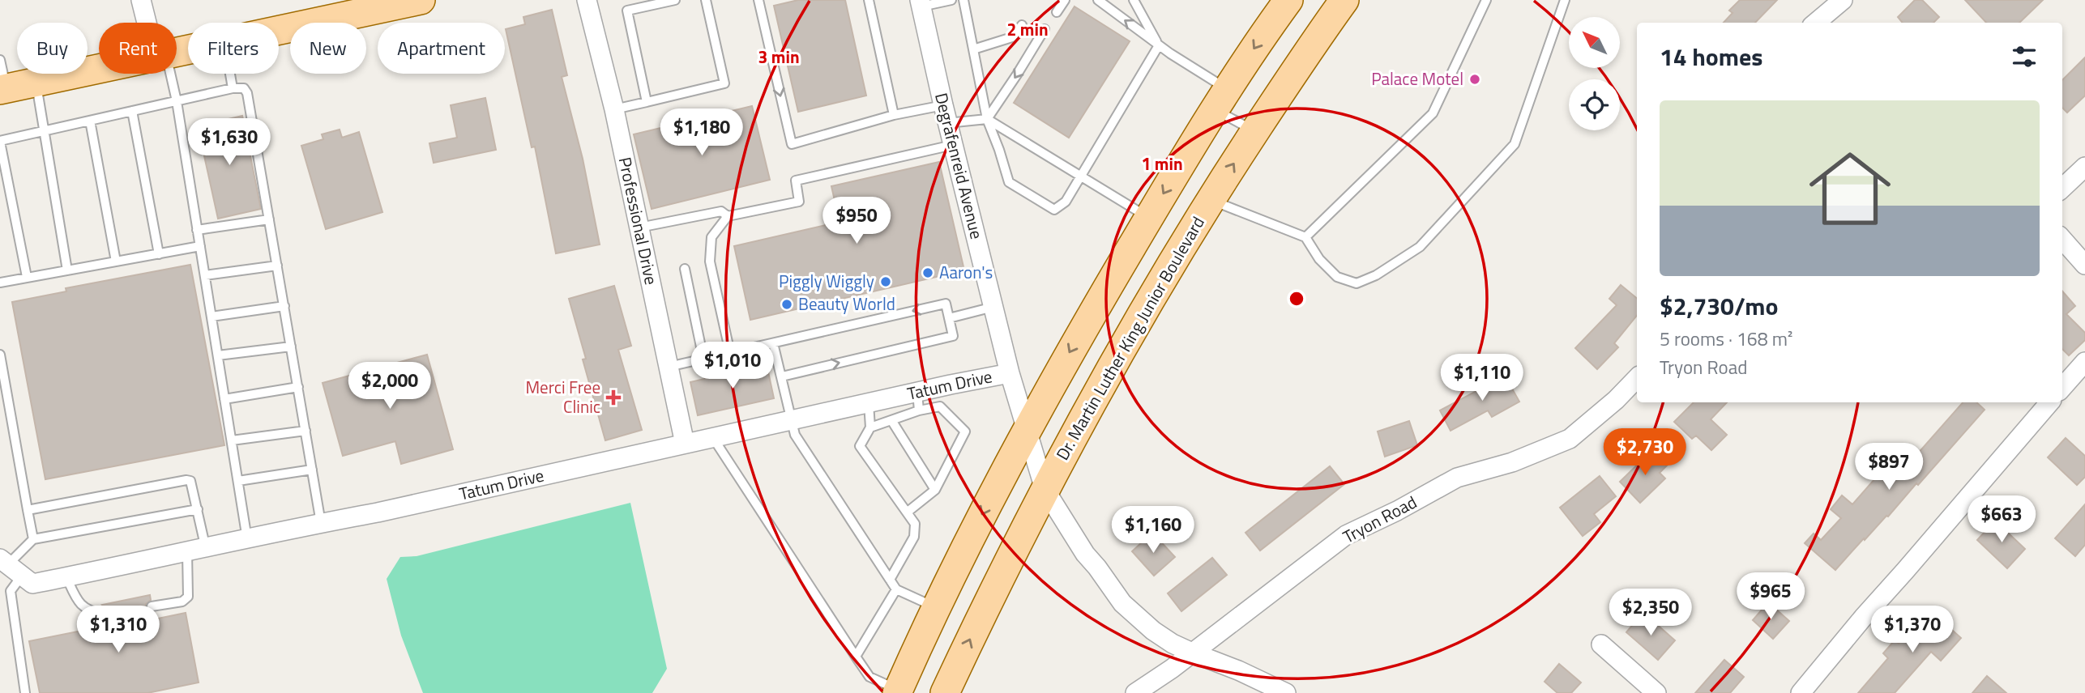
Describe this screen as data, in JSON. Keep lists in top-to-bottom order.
{
  "streets": {
    "main road": ["Dr. Martin Luther King Junior Boulevard"],
    "street": [
      "Degrafenreid Avenue",
      "Professional Drive",
      "Tatum Drive",
      "Tryon Road"
    ]
  },
  "crossings": [
    ["Degrafenreid Avenue", "Dr. Martin Luther King Junior Boulevard"],
    ["Degrafenreid Avenue", "Tatum Drive"],
    ["Degrafenreid Avenue", "Tryon Road"],
    ["Professional Drive", "Tatum Drive"]
  ],
  "places": {
    "other": [
      "Palace Motel",
      "Aaron's",
      "Piggly Wiggly",
      "Beauty World"
    ],
    "health": ["Merci Free Clinic"]
  },
  "north": "top left",
  "page": {
    "chip": [
      "Buy",
      "Rent",
      "Filters",
      "New",
      "Apartment"
    ],
    "heading": "14 homes",
    "list": [
      {
        "name": "$2,730/mo",
        "note": "5 rooms · 168 m² · Tryon Road"
      }
    ],
    "price": [
      "$1,180",
      "$1,630",
      "$950",
      "$1,010",
      "$1,110",
      "$2,000",
      "$2,730",
      "$897",
      "$663",
      "$1,160",
      "$965",
      "$2,350",
      "$1,310",
      "$1,370"
    ]
  },
  "rings": ["2 min", "3 min", "1 min"]
}
